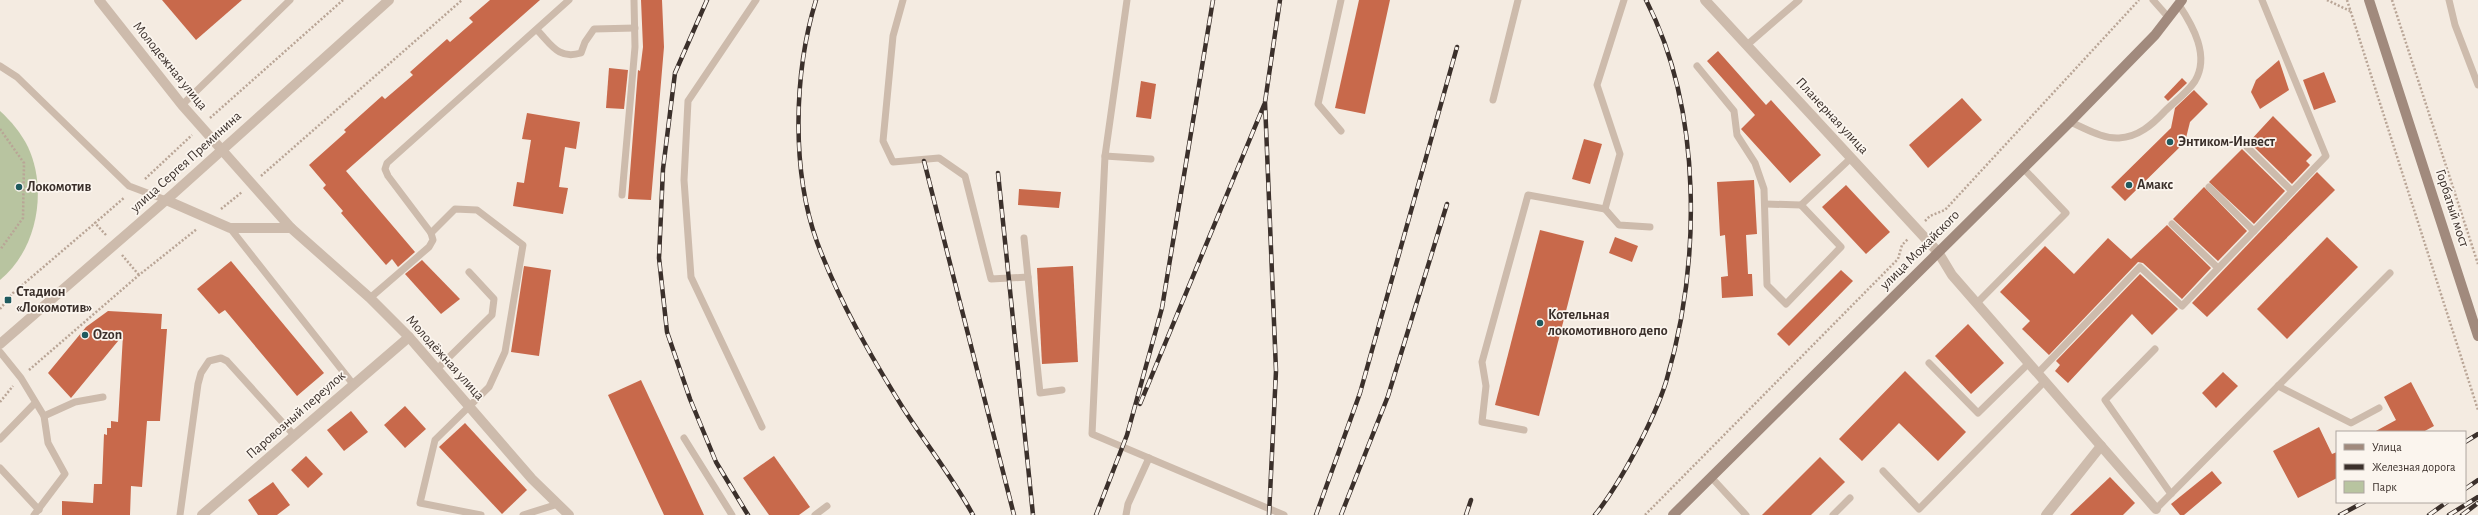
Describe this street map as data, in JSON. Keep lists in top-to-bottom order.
{
  "streets": {
    "main road": ["Горбатый мост", "улица Можайского"],
    "street": [
      "Молодежная улица",
      "Планерная улица",
      "улица Сергея Преминина",
      "Молодёжная улица",
      "Паровозный переулок"
    ]
  },
  "crossings": [
    ["Молодежная улица", "улица Сергея Преминина"],
    ["Молодежная улица", "Молодёжная улица"],
    ["Планерная улица", "улица Можайского"],
    ["улица Сергея Преминина", "Молодёжная улица"],
    ["Молодёжная улица", "Паровозный переулок"]
  ],
  "places": {
    "other": [
      "Энтиком-Инвест",
      "Амакс",
      "Локомотив",
      "Котельная локомотивного депо",
      "Ozon"
    ],
    "transit": ["Стадион «Локомотив»"]
  },
  "legend": ["Улица", "Железная дорога", "Парк"]
}
